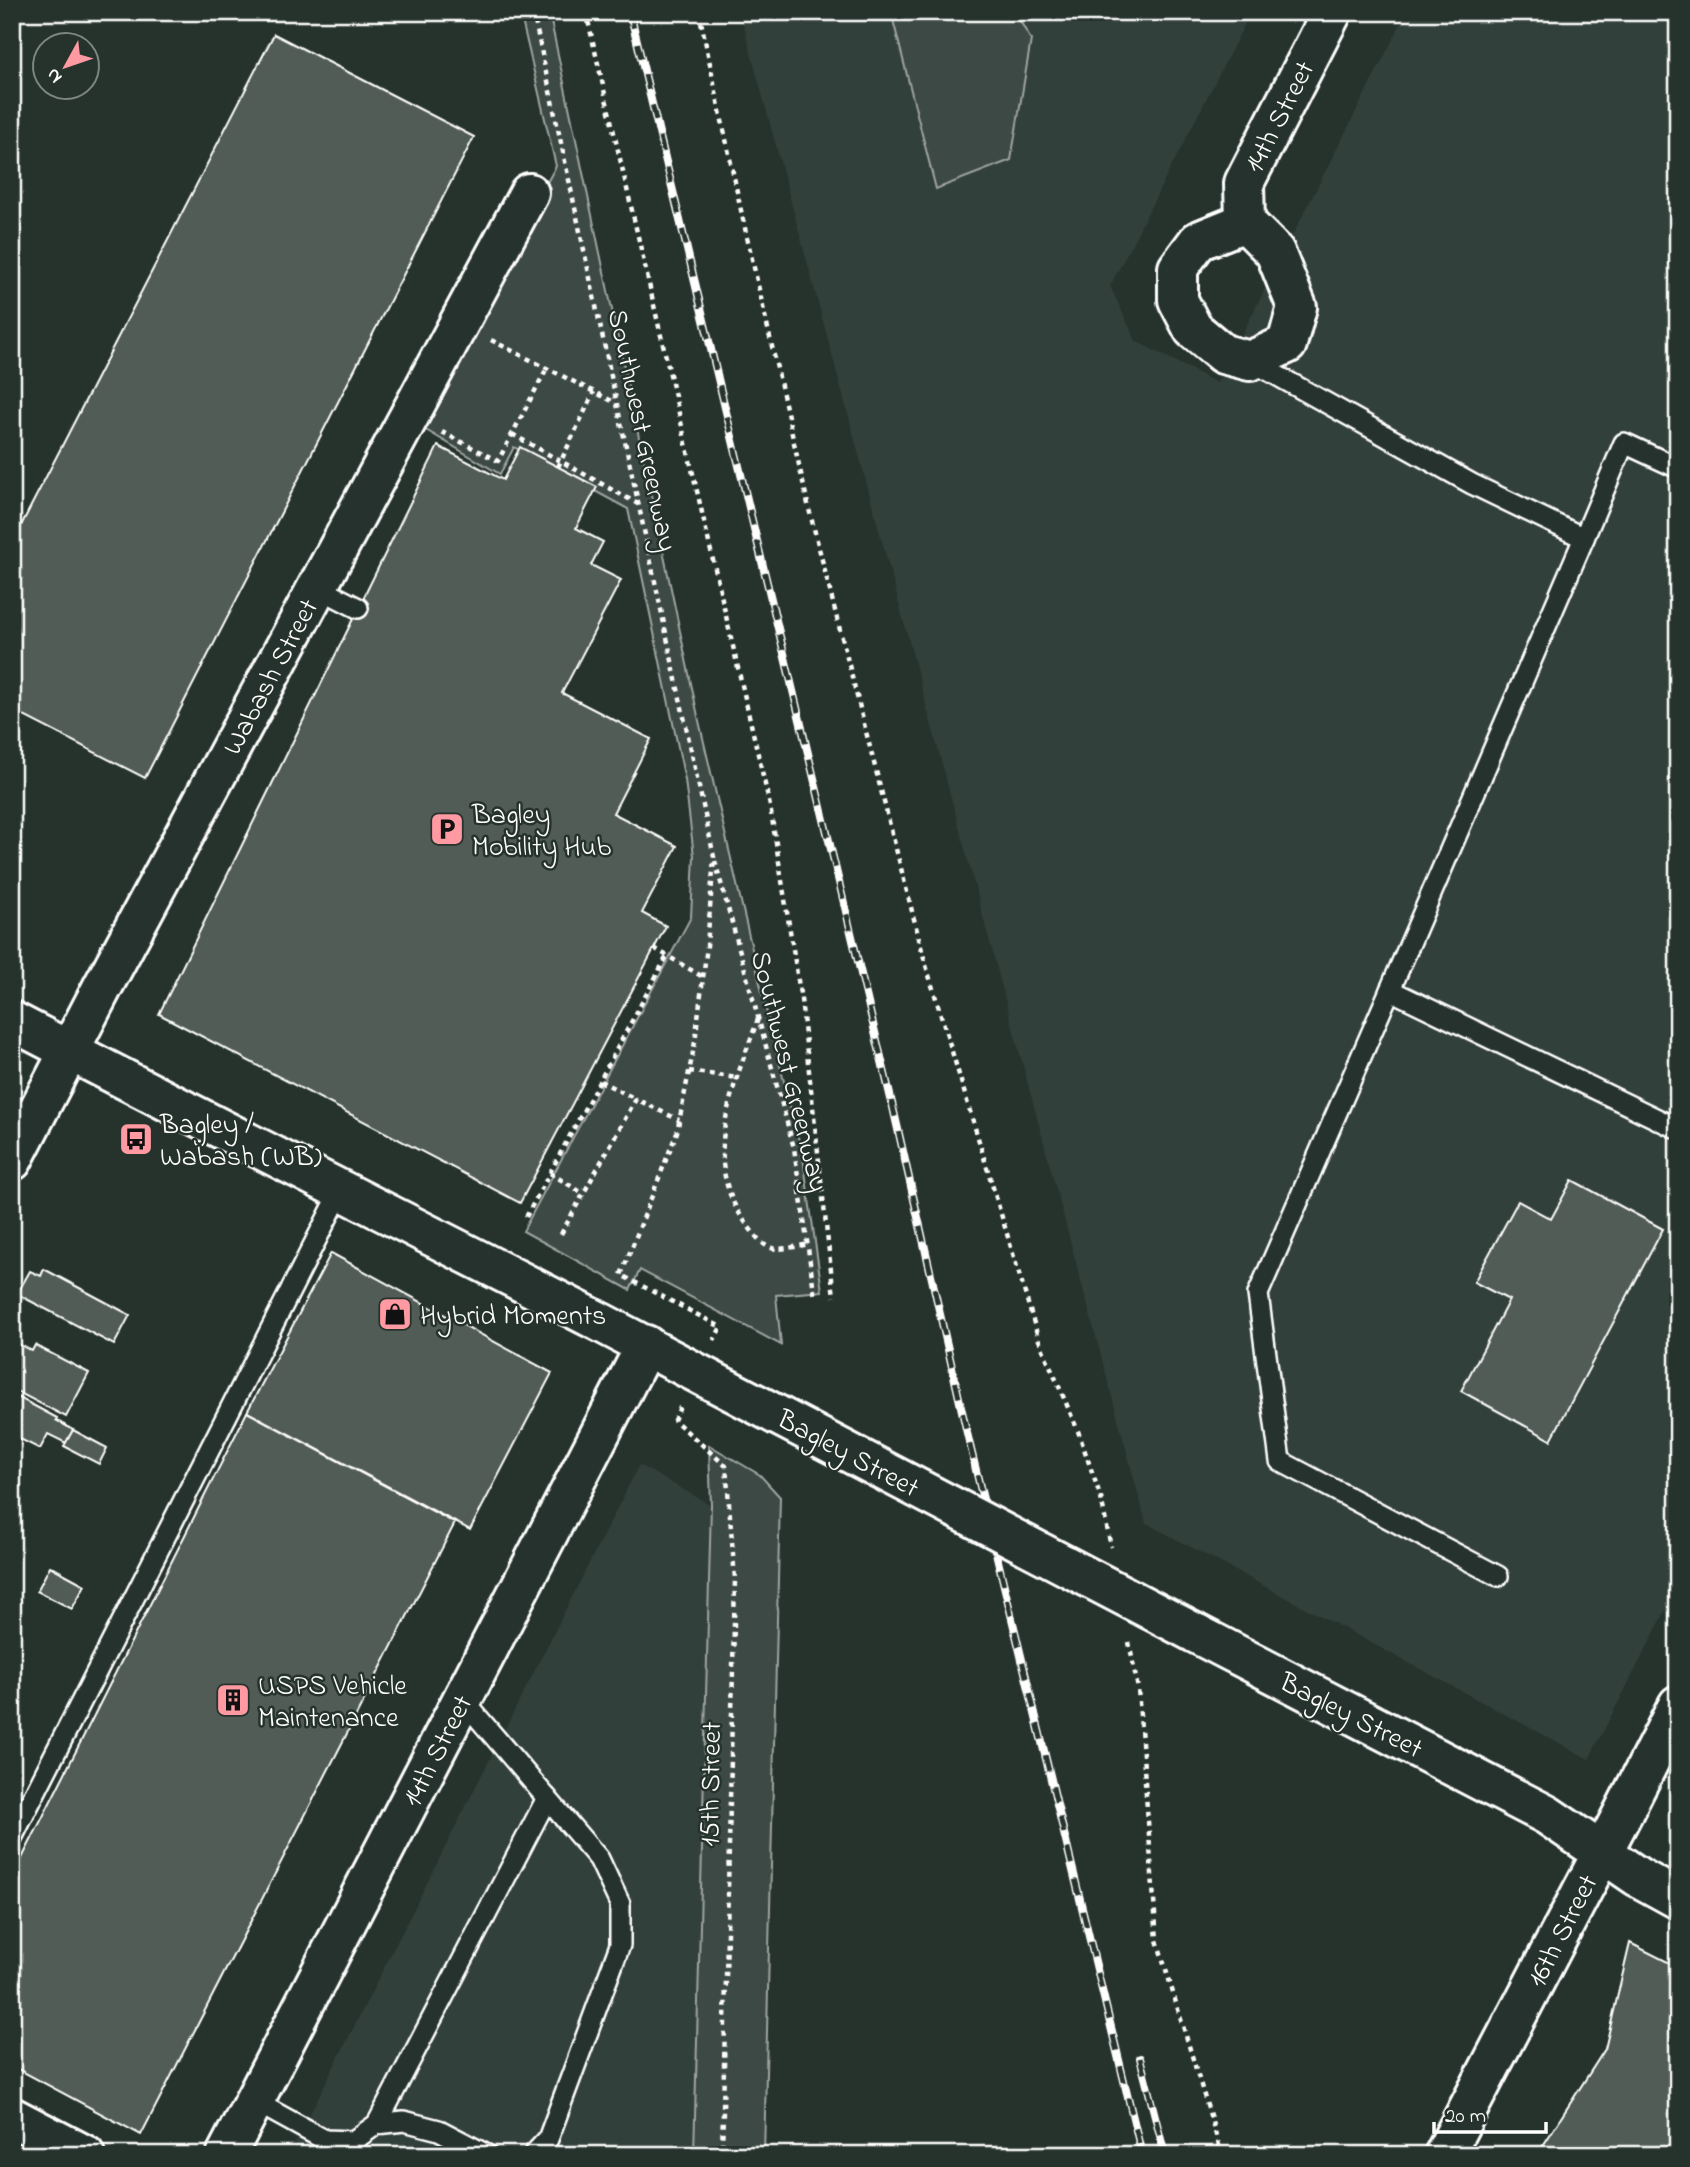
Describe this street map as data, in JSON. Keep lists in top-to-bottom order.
{
  "streets": {
    "street": [
      "14th Street",
      "Wabash Street",
      "Bagley Street",
      "16th Street"
    ],
    "path": ["Southwest Greenway", "15th Street"]
  },
  "crossings": [
    ["14th Street", "Bagley Street"],
    ["Wabash Street", "Bagley Street"],
    ["Bagley Street", "16th Street"]
  ],
  "places": {
    "parking": ["Bagley Mobility Hub"],
    "bus stop": ["Bagley / Wabash (WB)"],
    "shop": ["Hybrid Moments"],
    "building": ["USPS Vehicle Maintenance"]
  },
  "scale_bar": "20 m",
  "north": "bottom left"
}
